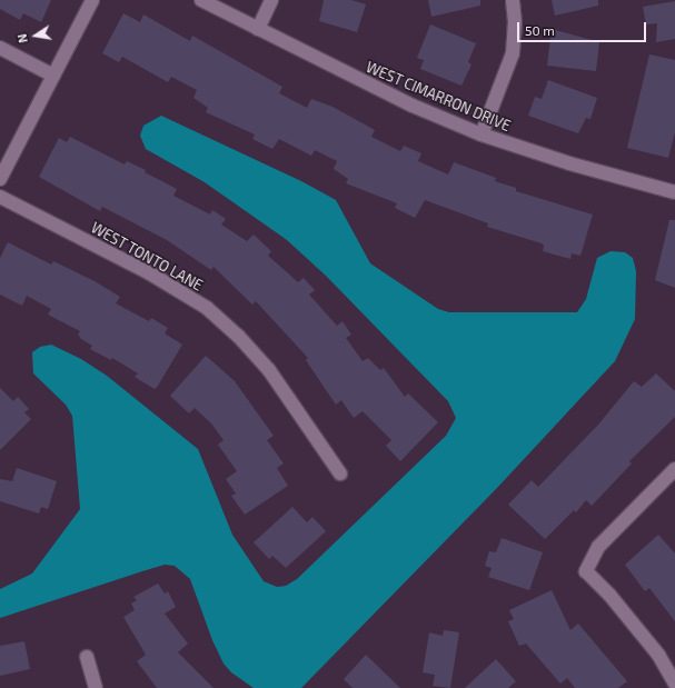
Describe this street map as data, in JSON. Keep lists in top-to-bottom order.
{
  "streets": {
    "street": ["WEST CIMARRON DRIVE", "WEST TONTO LANE"]
  },
  "scale_bar": "50 m",
  "north": "left"
}
